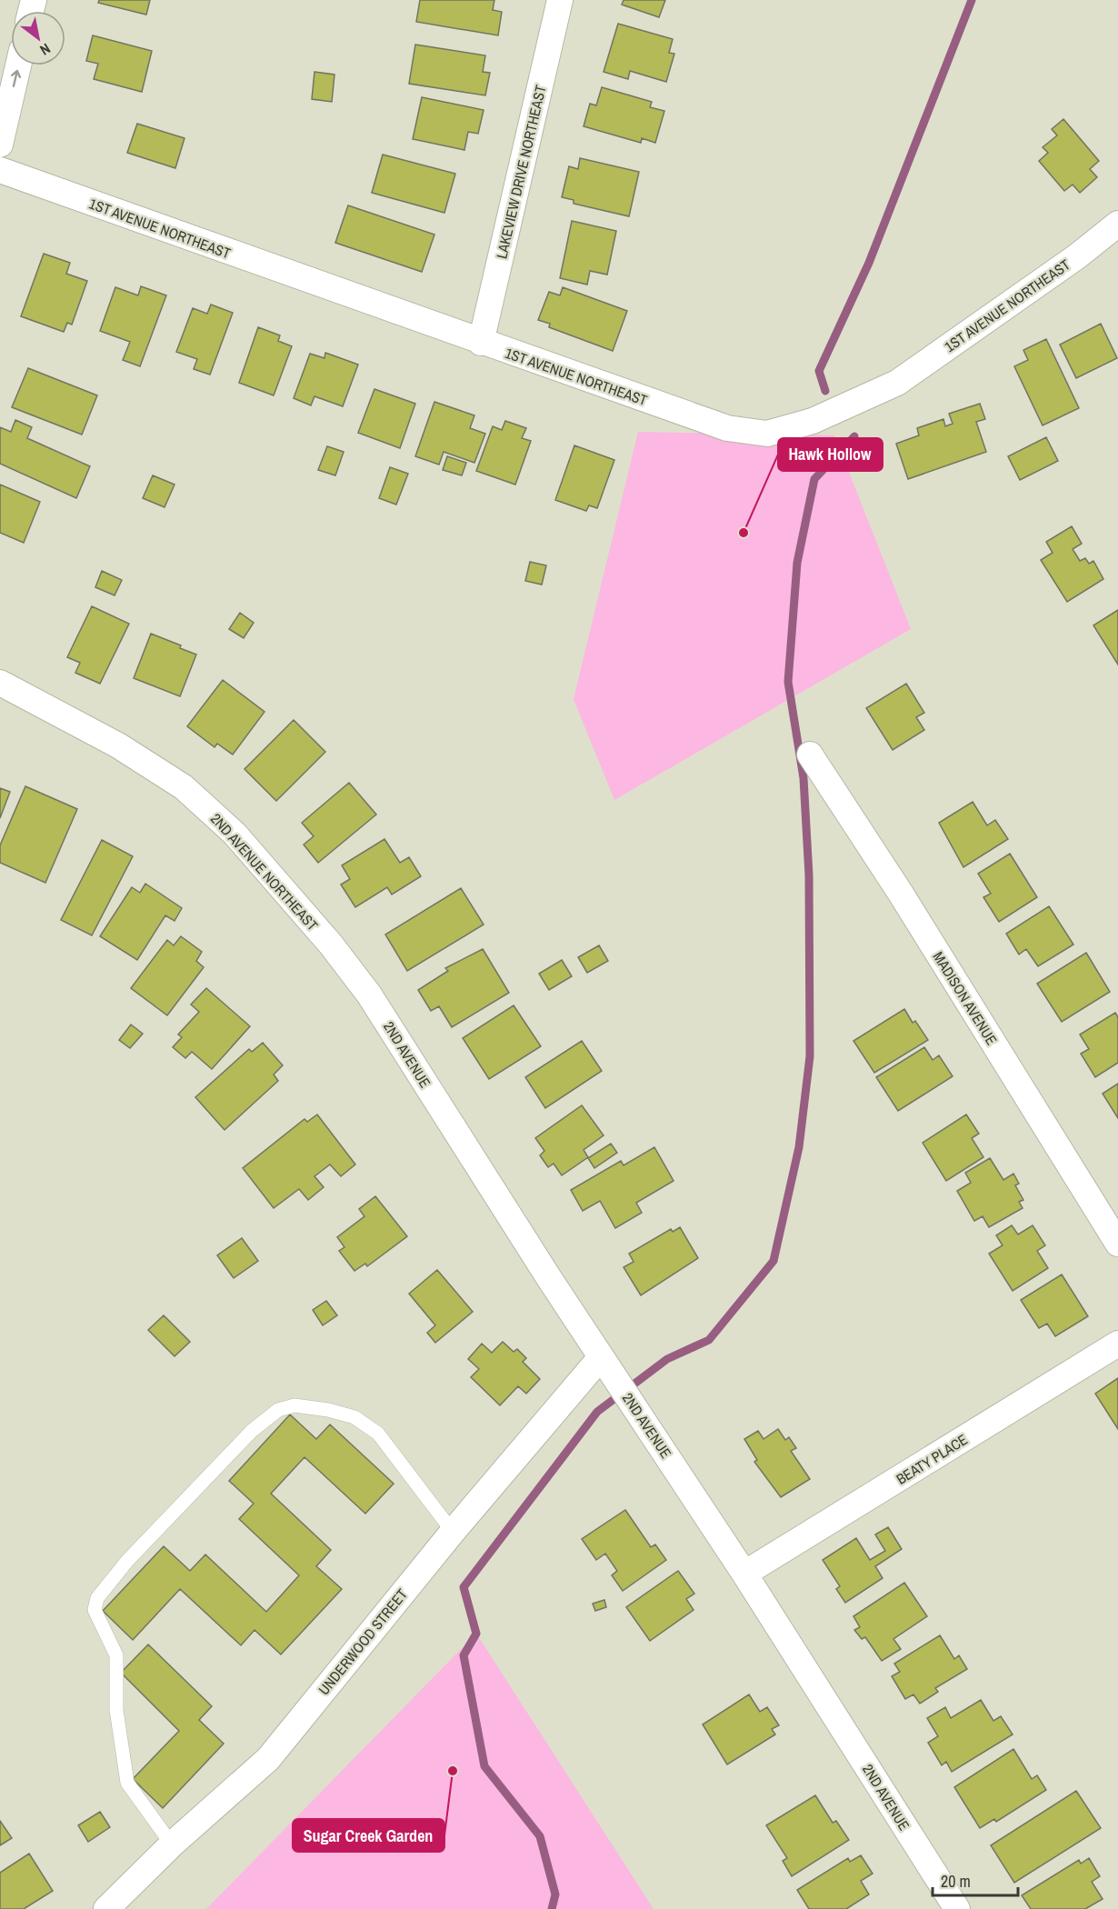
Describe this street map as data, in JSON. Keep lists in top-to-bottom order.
{
  "streets": {
    "street": [
      "LAKEVIEW DRIVE NORTHEAST",
      "1ST AVENUE NORTHEAST",
      "2ND AVENUE NORTHEAST",
      "MADISON AVENUE",
      "2ND AVENUE",
      "BEATY PLACE",
      "UNDERWOOD STREET"
    ]
  },
  "crossings": [
    ["LAKEVIEW DRIVE NORTHEAST", "1ST AVENUE NORTHEAST"],
    ["2ND AVENUE NORTHEAST", "2ND AVENUE"],
    ["2ND AVENUE", "BEATY PLACE"],
    ["2ND AVENUE", "UNDERWOOD STREET"]
  ],
  "places": ["Hawk Hollow", "Sugar Creek Garden"],
  "scale_bar": "20 m",
  "north": "bottom right"
}
